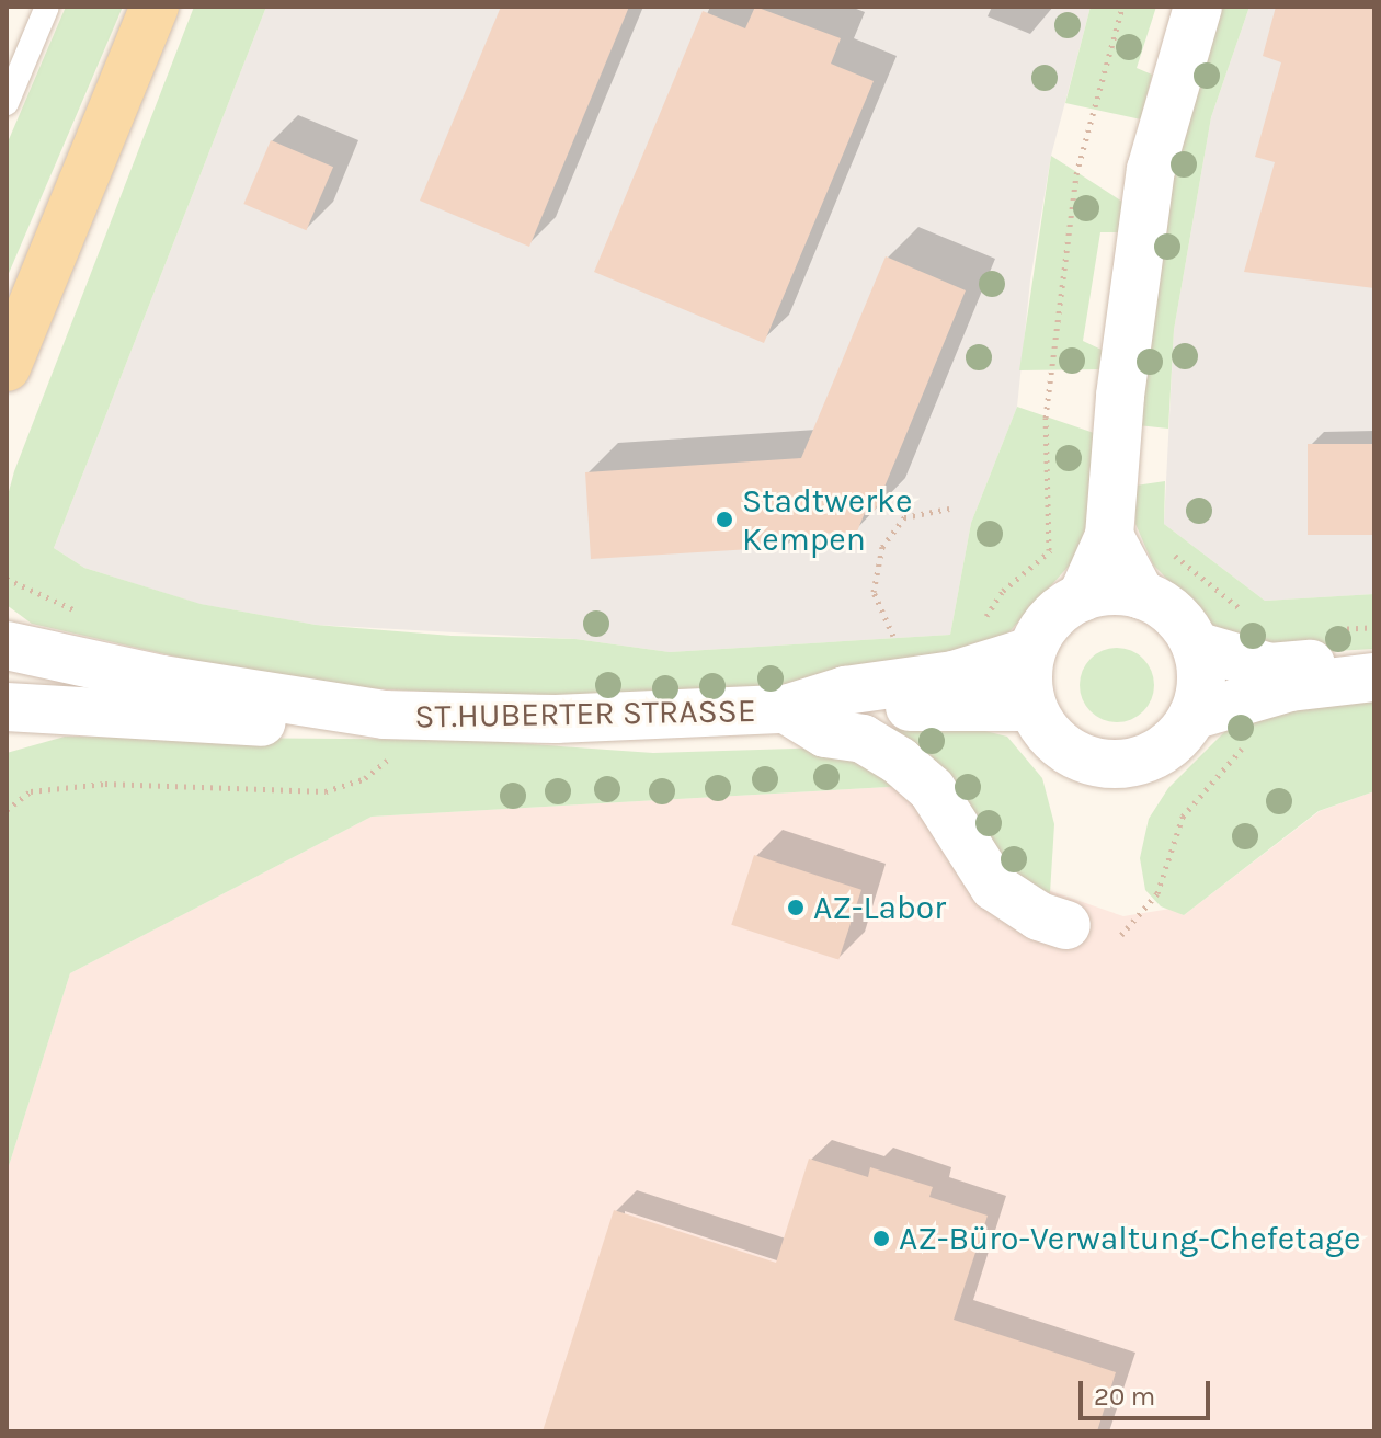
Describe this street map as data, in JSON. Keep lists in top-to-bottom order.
{
  "streets": {
    "street": ["ST.HUBERTER STRASSE"]
  },
  "places": ["Stadtwerke Kempen", "AZ-Labor", "AZ-Büro-Verwaltung-Chefetage"],
  "scale_bar": "20 m"
}
